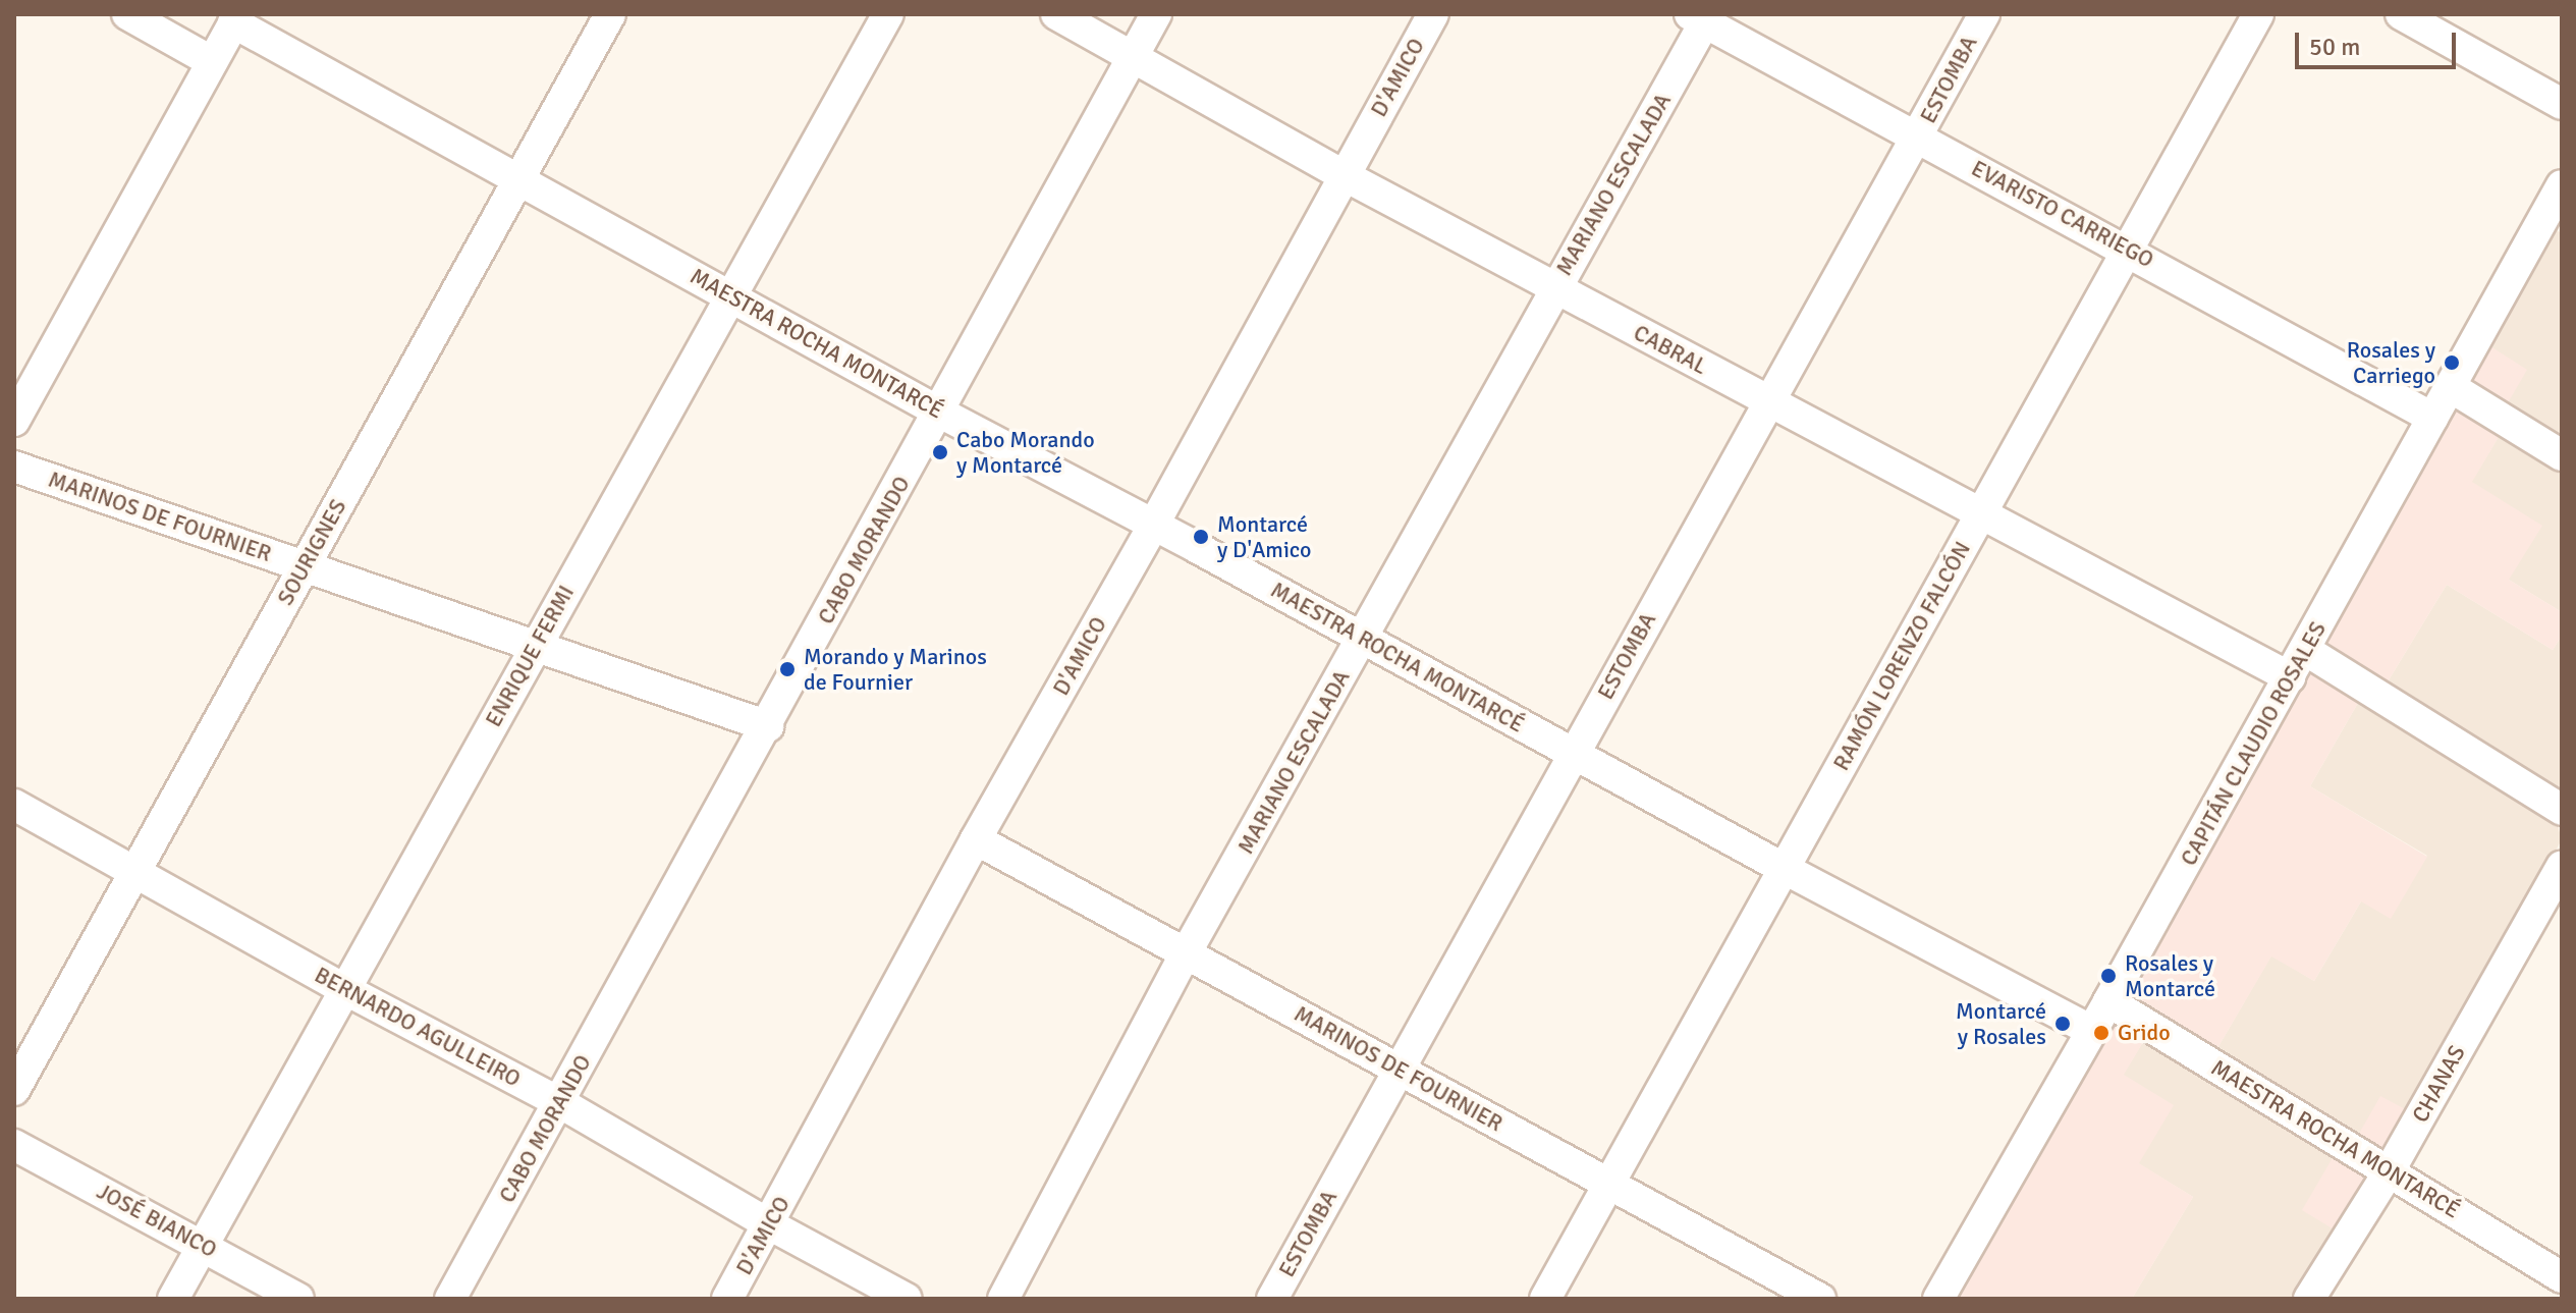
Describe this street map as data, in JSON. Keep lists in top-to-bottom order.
{
  "streets": {
    "street": [
      "D'AMICO",
      "ESTOMBA",
      "MARIANO ESCALADA",
      "EVARISTO CARRIEGO",
      "MAESTRA ROCHA MONTARCÉ",
      "CABRAL",
      "MARINOS DE FOURNIER",
      "CABO MORANDO",
      "SOURIGNES",
      "ENRIQUE FERMI",
      "RAMÓN LORENZO FALCÓN",
      "CAPITÁN CLAUDIO ROSALES",
      "BERNARDO AGULLEIRO",
      "CHANAS",
      "JOSÉ BIANCO"
    ]
  },
  "crossings": [
    ["D'AMICO", "MAESTRA ROCHA MONTARCÉ"],
    ["D'AMICO", "CABRAL"],
    ["D'AMICO", "MARINOS DE FOURNIER"],
    ["D'AMICO", "BERNARDO AGULLEIRO"],
    ["ESTOMBA", "EVARISTO CARRIEGO"],
    ["ESTOMBA", "MAESTRA ROCHA MONTARCÉ"],
    ["ESTOMBA", "CABRAL"],
    ["ESTOMBA", "MARINOS DE FOURNIER"],
    ["MARIANO ESCALADA", "EVARISTO CARRIEGO"],
    ["MARIANO ESCALADA", "MAESTRA ROCHA MONTARCÉ"],
    ["MARIANO ESCALADA", "CABRAL"],
    ["MARIANO ESCALADA", "MARINOS DE FOURNIER"],
    ["EVARISTO CARRIEGO", "RAMÓN LORENZO FALCÓN"],
    ["EVARISTO CARRIEGO", "CAPITÁN CLAUDIO ROSALES"],
    ["MAESTRA ROCHA MONTARCÉ", "CABO MORANDO"],
    ["MAESTRA ROCHA MONTARCÉ", "SOURIGNES"],
    ["MAESTRA ROCHA MONTARCÉ", "ENRIQUE FERMI"],
    ["MAESTRA ROCHA MONTARCÉ", "RAMÓN LORENZO FALCÓN"],
    ["MAESTRA ROCHA MONTARCÉ", "CAPITÁN CLAUDIO ROSALES"],
    ["MAESTRA ROCHA MONTARCÉ", "CHANAS"],
    ["CABRAL", "CABO MORANDO"],
    ["CABRAL", "RAMÓN LORENZO FALCÓN"],
    ["CABRAL", "CAPITÁN CLAUDIO ROSALES"],
    ["MARINOS DE FOURNIER", "CABO MORANDO"],
    ["MARINOS DE FOURNIER", "SOURIGNES"],
    ["MARINOS DE FOURNIER", "ENRIQUE FERMI"],
    ["MARINOS DE FOURNIER", "RAMÓN LORENZO FALCÓN"],
    ["CABO MORANDO", "BERNARDO AGULLEIRO"],
    ["SOURIGNES", "BERNARDO AGULLEIRO"],
    ["ENRIQUE FERMI", "BERNARDO AGULLEIRO"],
    ["ENRIQUE FERMI", "JOSÉ BIANCO"]
  ],
  "places": [
    "Rosales y Carriego",
    "Cabo Morando y Montarcé",
    "Montarcé y D'Amico",
    "Morando y Marinos de Fournier",
    "Rosales y Montarcé",
    "Montarcé y Rosales",
    "Grido"
  ],
  "scale_bar": "50 m"
}
